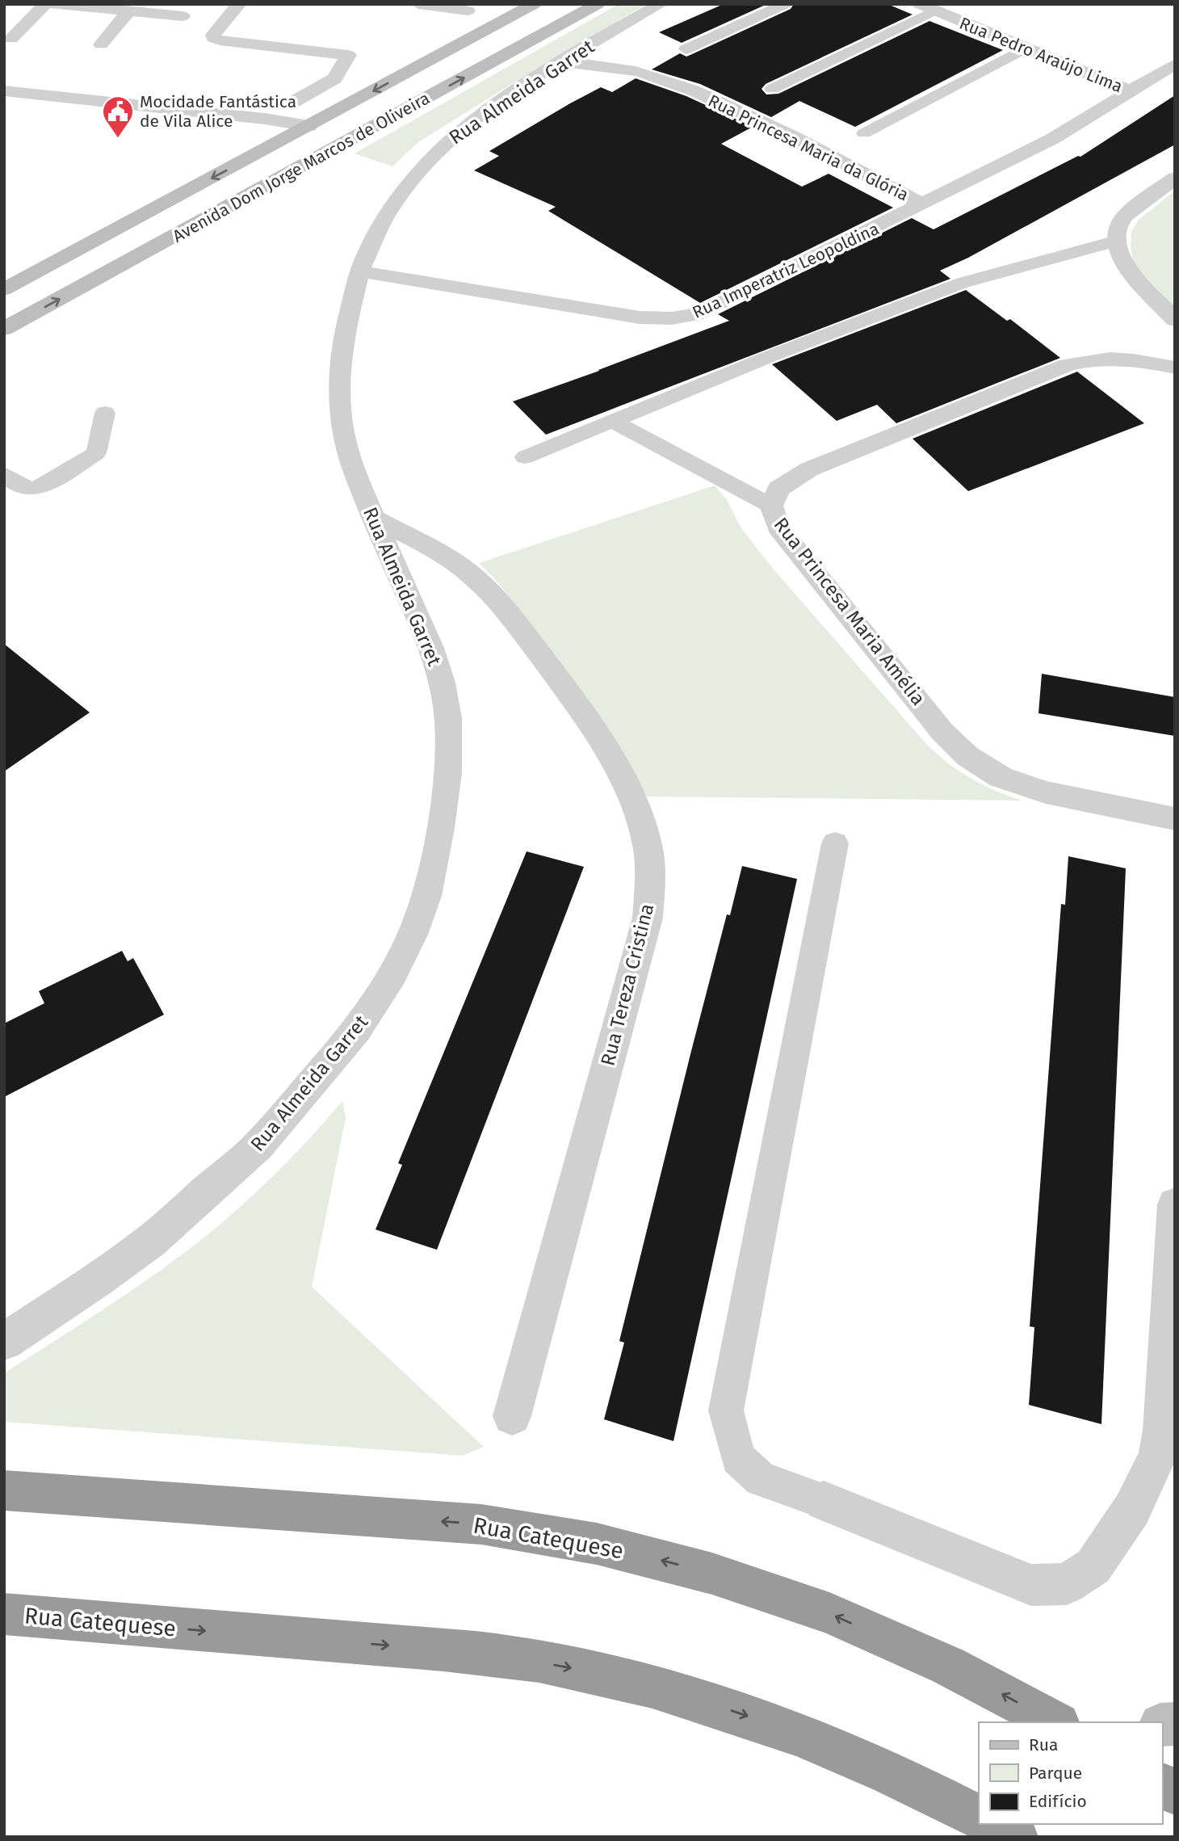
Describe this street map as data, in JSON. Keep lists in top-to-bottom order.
{
  "streets": {
    "highway": ["Rua Catequese"],
    "main road": ["Avenida Dom Jorge Marcos de Oliveira"],
    "street": [
      "Rua Pedro Araújo Lima",
      "Rua Almeida Garret",
      "Rua Princesa Maria da Glória",
      "Rua Imperatriz Leopoldina",
      "Rua Princesa Maria Amélia",
      "Rua Tereza Cristina"
    ]
  },
  "crossings": [
    ["Rua Pedro Araújo Lima", "Rua Imperatriz Leopoldina"],
    ["Rua Almeida Garret", "Rua Princesa Maria da Glória"],
    ["Rua Almeida Garret", "Rua Imperatriz Leopoldina"],
    ["Rua Almeida Garret", "Rua Tereza Cristina"],
    ["Rua Princesa Maria da Glória", "Rua Imperatriz Leopoldina"]
  ],
  "places": {
    "public building": ["Mocidade Fantástica de Vila Alice"]
  },
  "legend": ["Rua", "Parque", "Edifício"]
}
